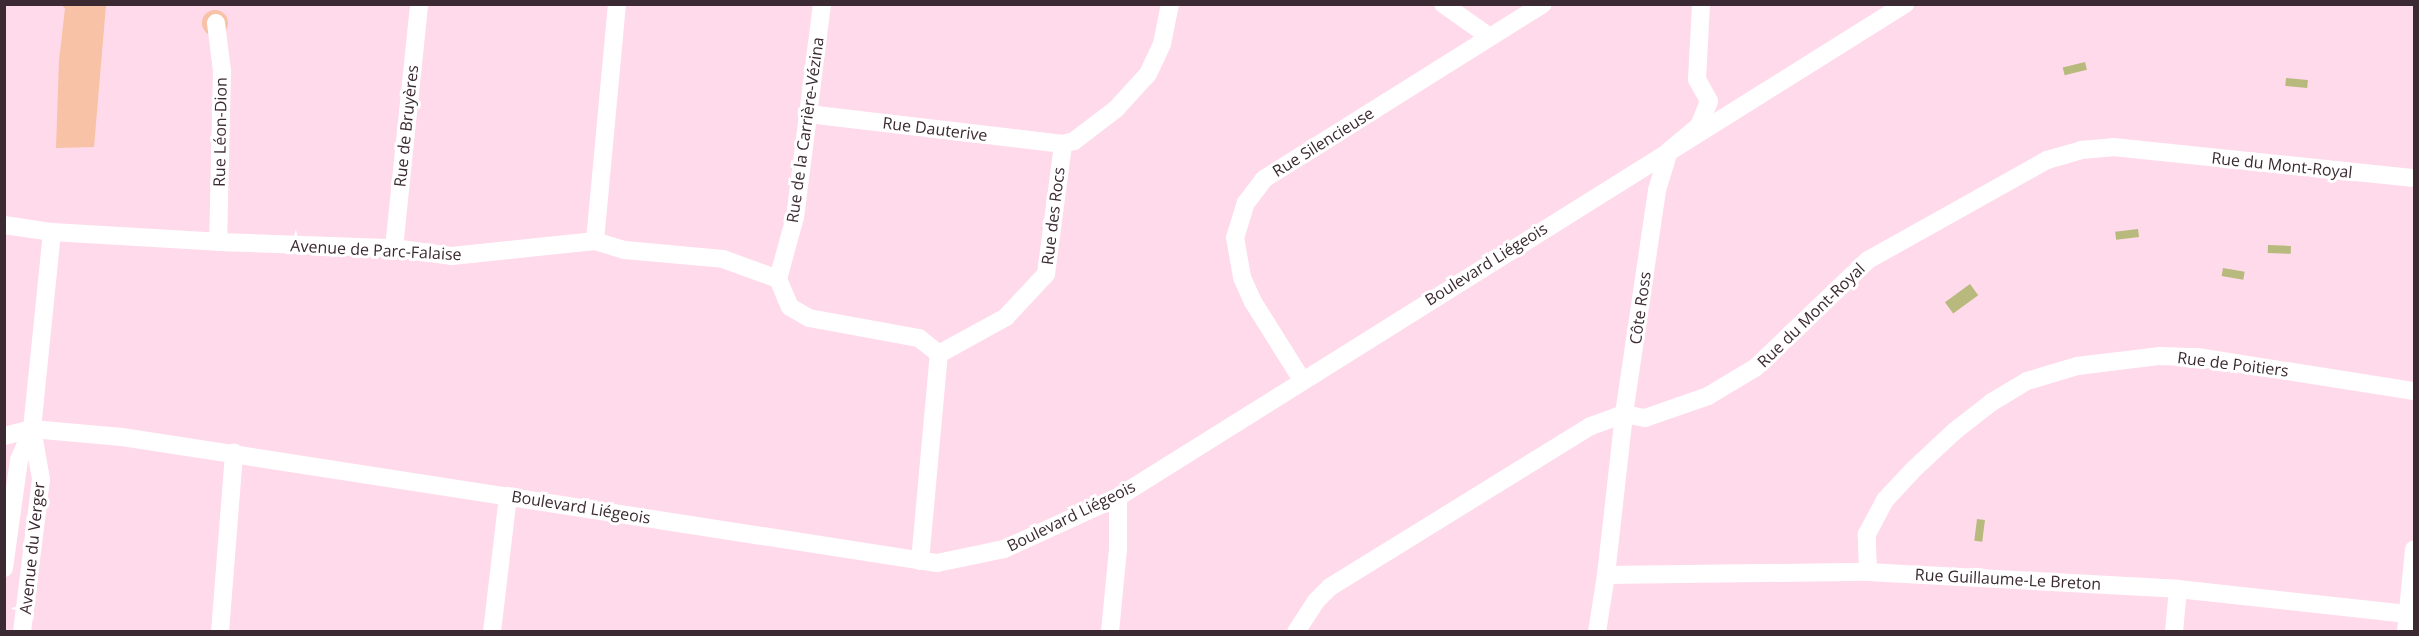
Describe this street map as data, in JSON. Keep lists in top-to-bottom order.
{
  "streets": {
    "street": [
      "Rue de Bruyères",
      "Rue Dauterive",
      "Rue de la Carrière-Vézina",
      "Rue Léon-Dion",
      "Rue Silencieuse",
      "Rue du Mont-Royal",
      "Rue des Rocs",
      "Avenue de Parc-Falaise",
      "Boulevard Liégeois",
      "Côte Ross",
      "Rue de Poitiers",
      "Avenue du Verger",
      "Rue Guillaume-Le Breton"
    ]
  },
  "crossings": [
    ["Rue de Bruyères", "Avenue de Parc-Falaise"],
    ["Rue Dauterive", "Rue de la Carrière-Vézina"],
    ["Rue Dauterive", "Rue des Rocs"],
    ["Rue de la Carrière-Vézina", "Avenue de Parc-Falaise"],
    ["Rue Léon-Dion", "Avenue de Parc-Falaise"],
    ["Rue Silencieuse", "Boulevard Liégeois"],
    ["Rue du Mont-Royal", "Côte Ross"],
    ["Avenue de Parc-Falaise", "Avenue du Verger"],
    ["Boulevard Liégeois", "Côte Ross"],
    ["Boulevard Liégeois", "Avenue du Verger"],
    ["Côte Ross", "Rue Guillaume-Le Breton"],
    ["Rue de Poitiers", "Rue Guillaume-Le Breton"]
  ]
}
